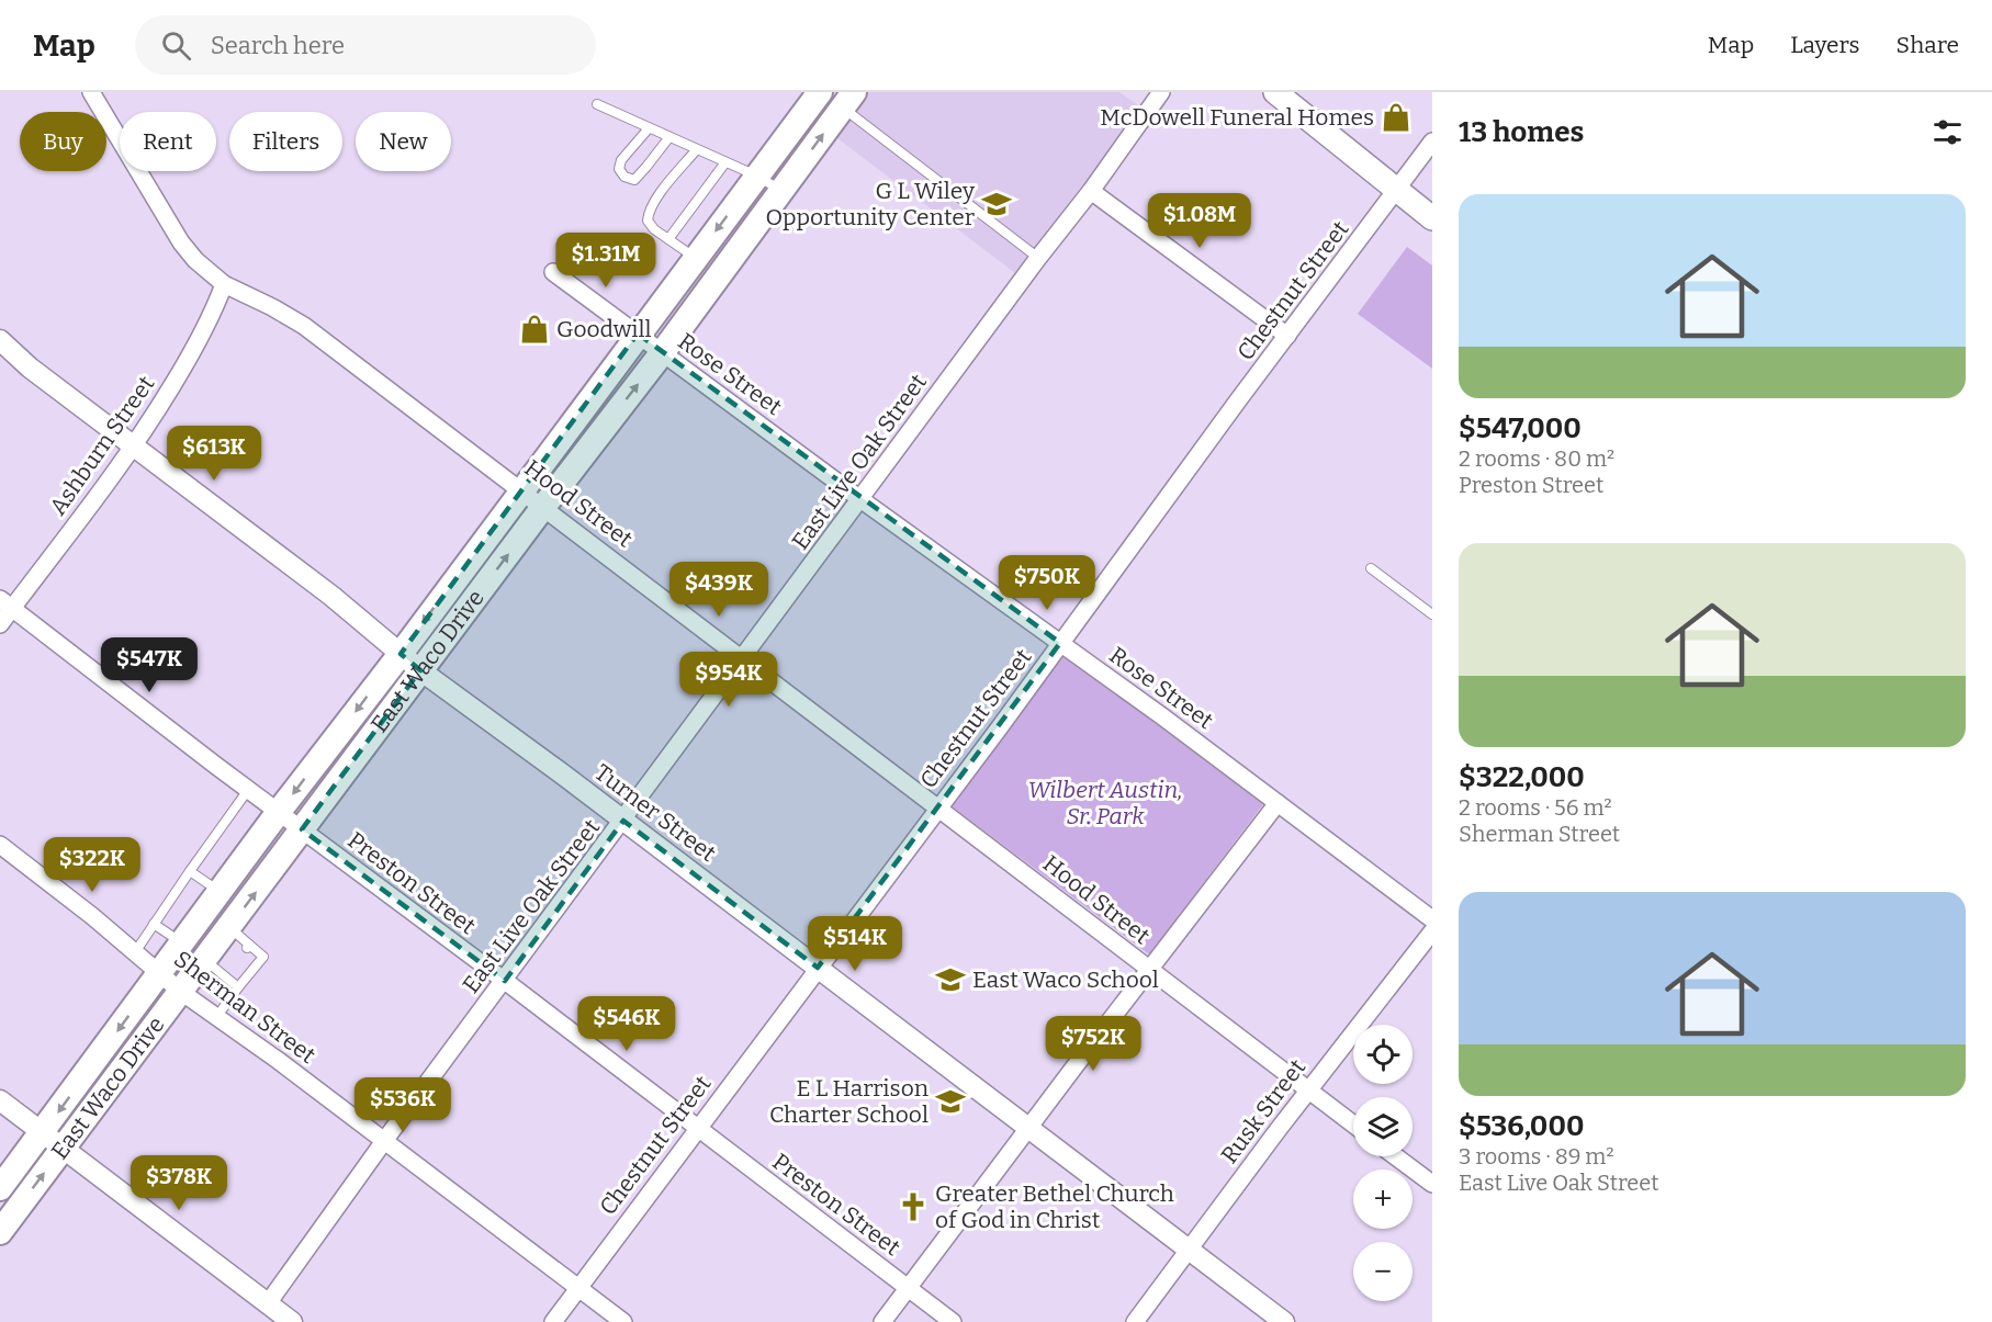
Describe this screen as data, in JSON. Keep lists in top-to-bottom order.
{
  "streets": {
    "main road": ["East Waco Drive"],
    "street": [
      "Chestnut Street",
      "Rose Street",
      "Ashburn Street",
      "East Live Oak Street",
      "Hood Street",
      "Turner Street",
      "Preston Street",
      "Sherman Street",
      "Rusk Street"
    ]
  },
  "crossings": [
    ["Chestnut Street", "Rose Street"],
    ["Chestnut Street", "Hood Street"],
    ["Chestnut Street", "Turner Street"],
    ["Chestnut Street", "Preston Street"],
    ["Chestnut Street", "Sherman Street"],
    ["Rose Street", "East Live Oak Street"],
    ["Rose Street", "East Waco Drive"],
    ["Ashburn Street", "Hood Street"],
    ["Ashburn Street", "Turner Street"],
    ["Ashburn Street", "Preston Street"],
    ["East Live Oak Street", "Hood Street"],
    ["East Live Oak Street", "Turner Street"],
    ["East Live Oak Street", "Preston Street"],
    ["East Live Oak Street", "Sherman Street"],
    ["Hood Street", "East Waco Drive"],
    ["Hood Street", "Rusk Street"],
    ["East Waco Drive", "Turner Street"],
    ["East Waco Drive", "Preston Street"],
    ["East Waco Drive", "Sherman Street"],
    ["Turner Street", "Rusk Street"]
  ],
  "parks": ["Wilbert Austin, Sr. Park"],
  "places": {
    "shop": ["McDowell Funeral Homes", "Goodwill"],
    "school or university": ["G L Wiley Opportunity Center", "East Waco School", "E L Harrison Charter School"],
    "church": ["Greater Bethel Church of God in Christ"]
  },
  "page": {
    "header": "Map",
    "search": "Search here",
    "nav": ["Map", "Layers", "Share"],
    "heading": "13 homes",
    "chip": [
      "Buy",
      "Rent",
      "Filters",
      "New"
    ],
    "list": [
      {
        "name": "$547,000",
        "note": "2 rooms · 80 m² · Preston Street"
      },
      {
        "name": "$322,000",
        "note": "2 rooms · 56 m² · Sherman Street"
      },
      {
        "name": "$536,000",
        "note": "3 rooms · 89 m² · East Live Oak Street"
      }
    ],
    "price": [
      "$1.08M",
      "$1.31M",
      "$613K",
      "$750K",
      "$439K",
      "$547K",
      "$954K",
      "$322K",
      "$514K",
      "$546K",
      "$752K",
      "$536K",
      "$378K"
    ],
    "map_buttons": ["+", "−"]
  }
}
